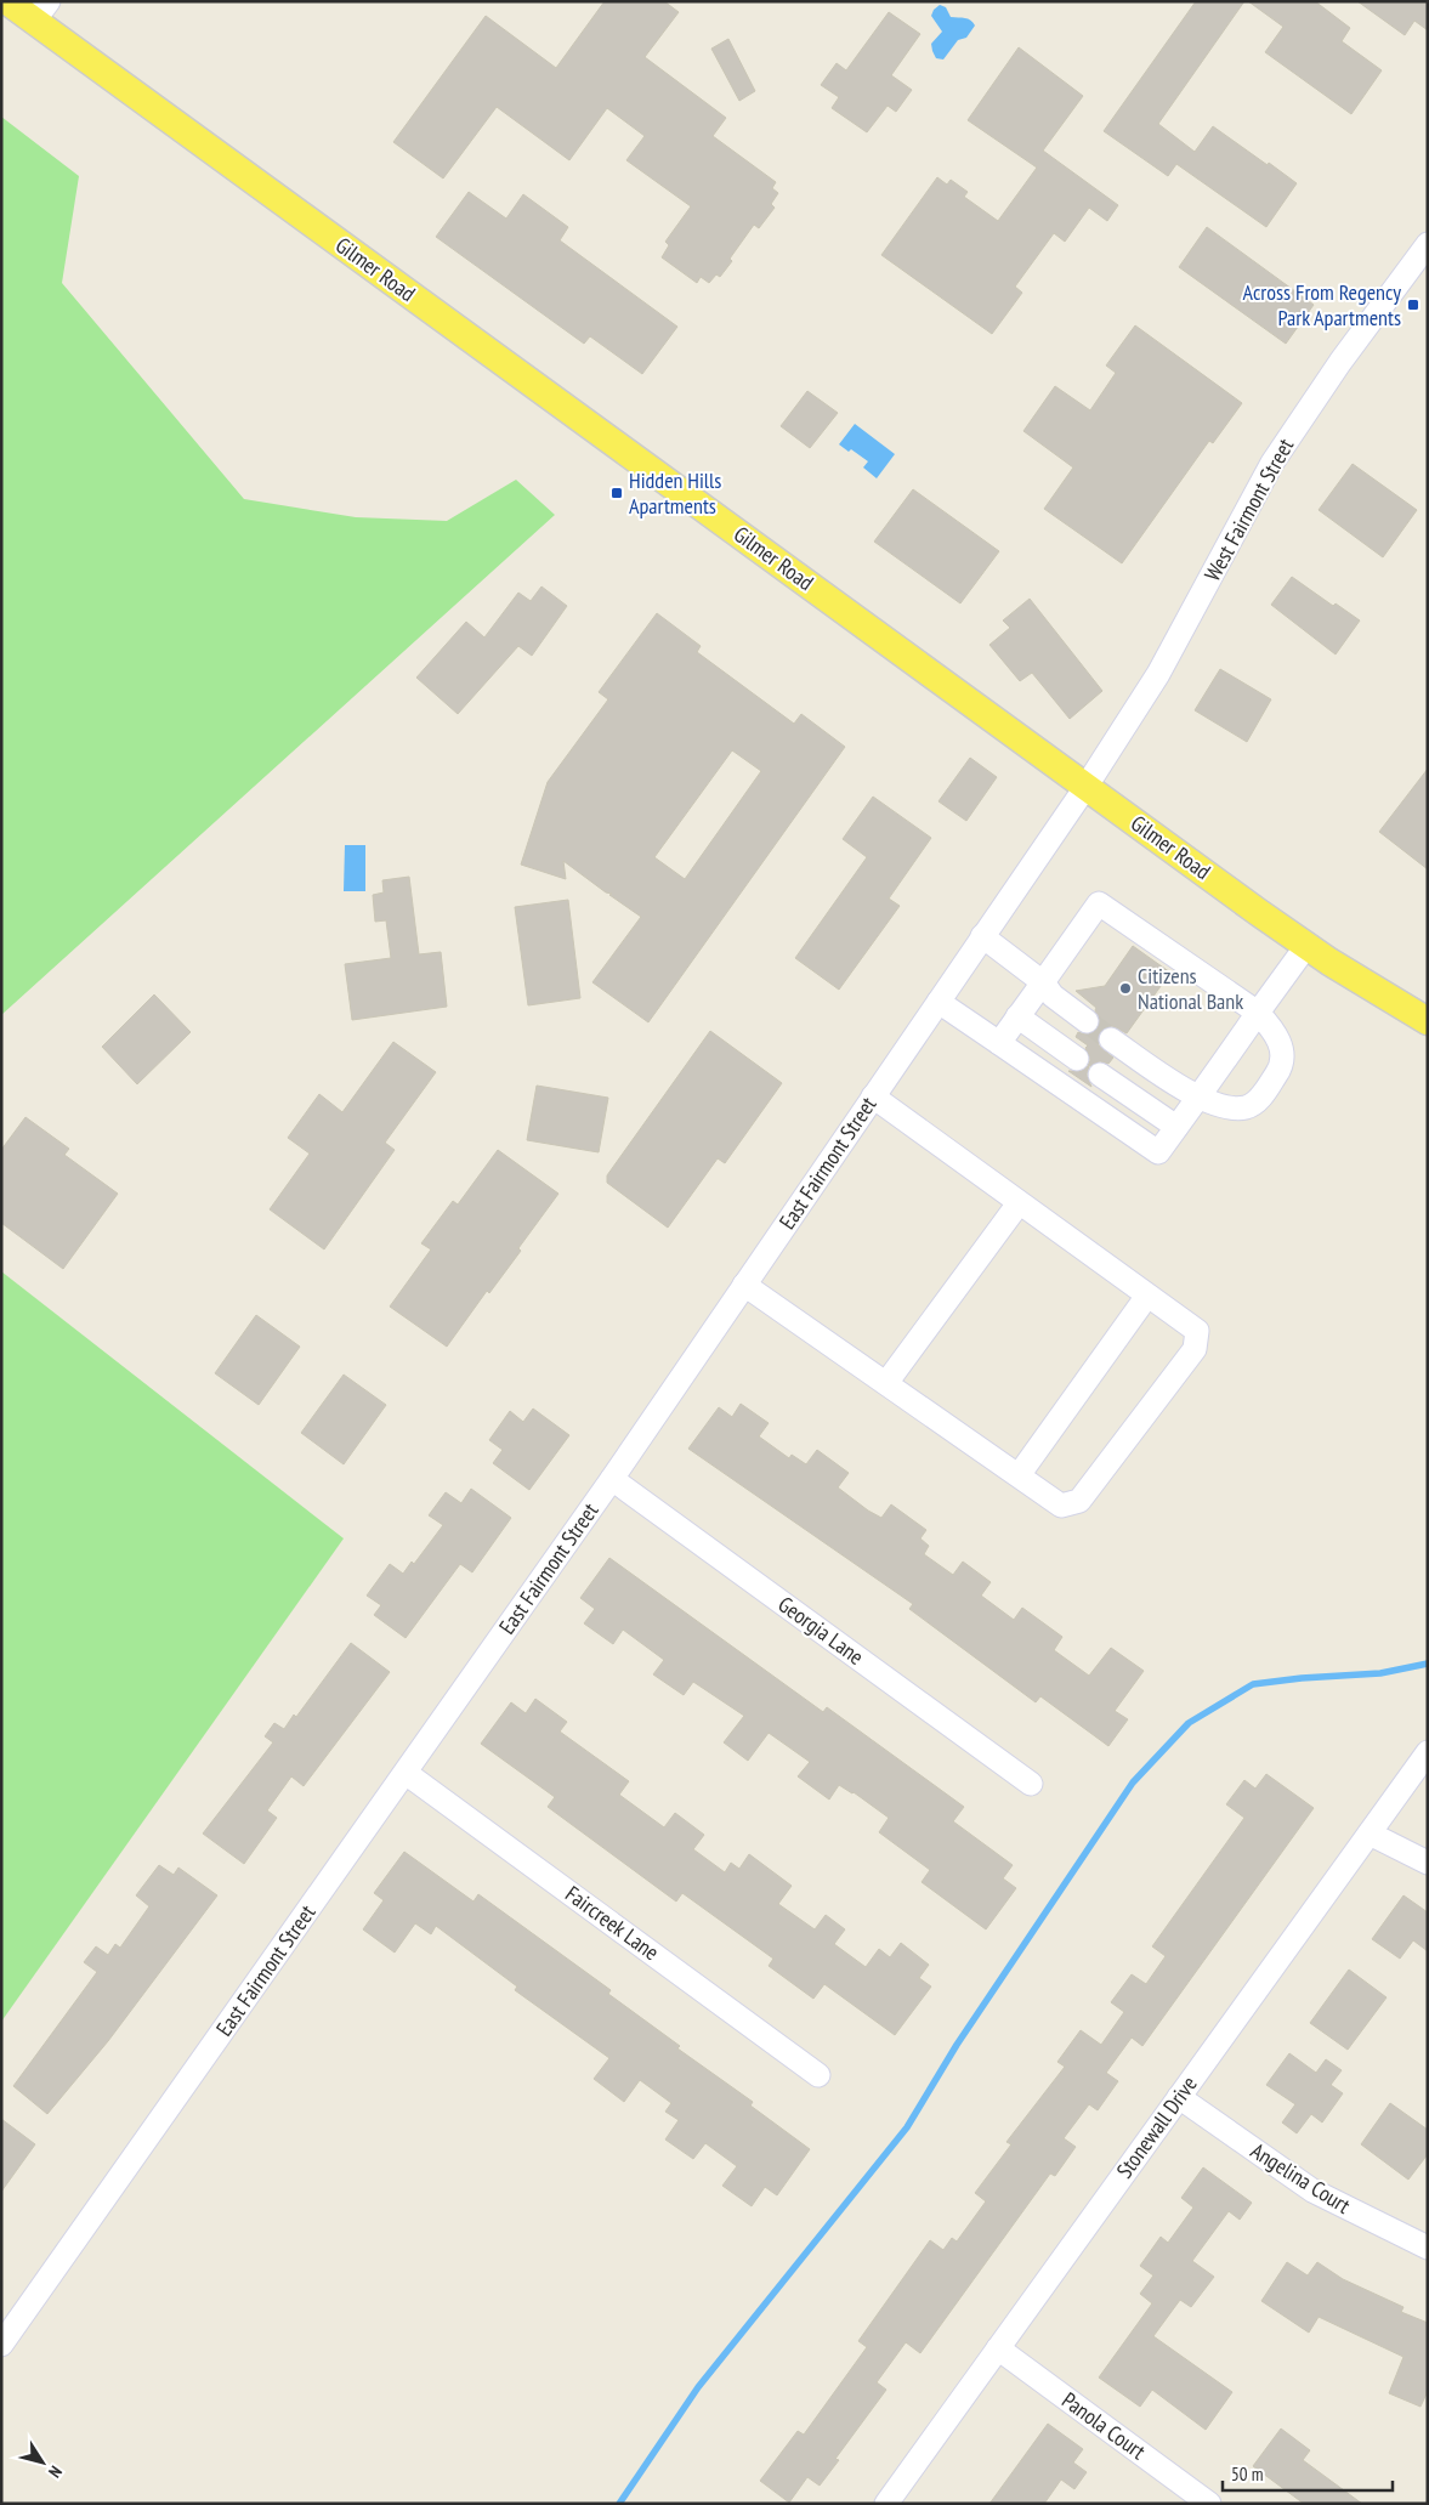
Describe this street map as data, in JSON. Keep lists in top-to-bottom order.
{
  "streets": {
    "main road": ["Gilmer Road"],
    "street": [
      "West Fairmont Street",
      "East Fairmont Street",
      "Georgia Lane",
      "Faircreek Lane",
      "Stonewall Drive",
      "Angelina Court",
      "Panola Court"
    ]
  },
  "crossings": [
    ["Gilmer Road", "West Fairmont Street"],
    ["Gilmer Road", "East Fairmont Street"],
    ["West Fairmont Street", "East Fairmont Street"],
    ["East Fairmont Street", "Georgia Lane"],
    ["East Fairmont Street", "Faircreek Lane"],
    ["Stonewall Drive", "Angelina Court"],
    ["Stonewall Drive", "Panola Court"]
  ],
  "places": {
    "transit": ["Across From Regency Park Apartments", "Hidden Hills Apartments"],
    "other": ["Citizens National Bank"]
  },
  "scale_bar": "50 m",
  "north": "bottom right"
}
